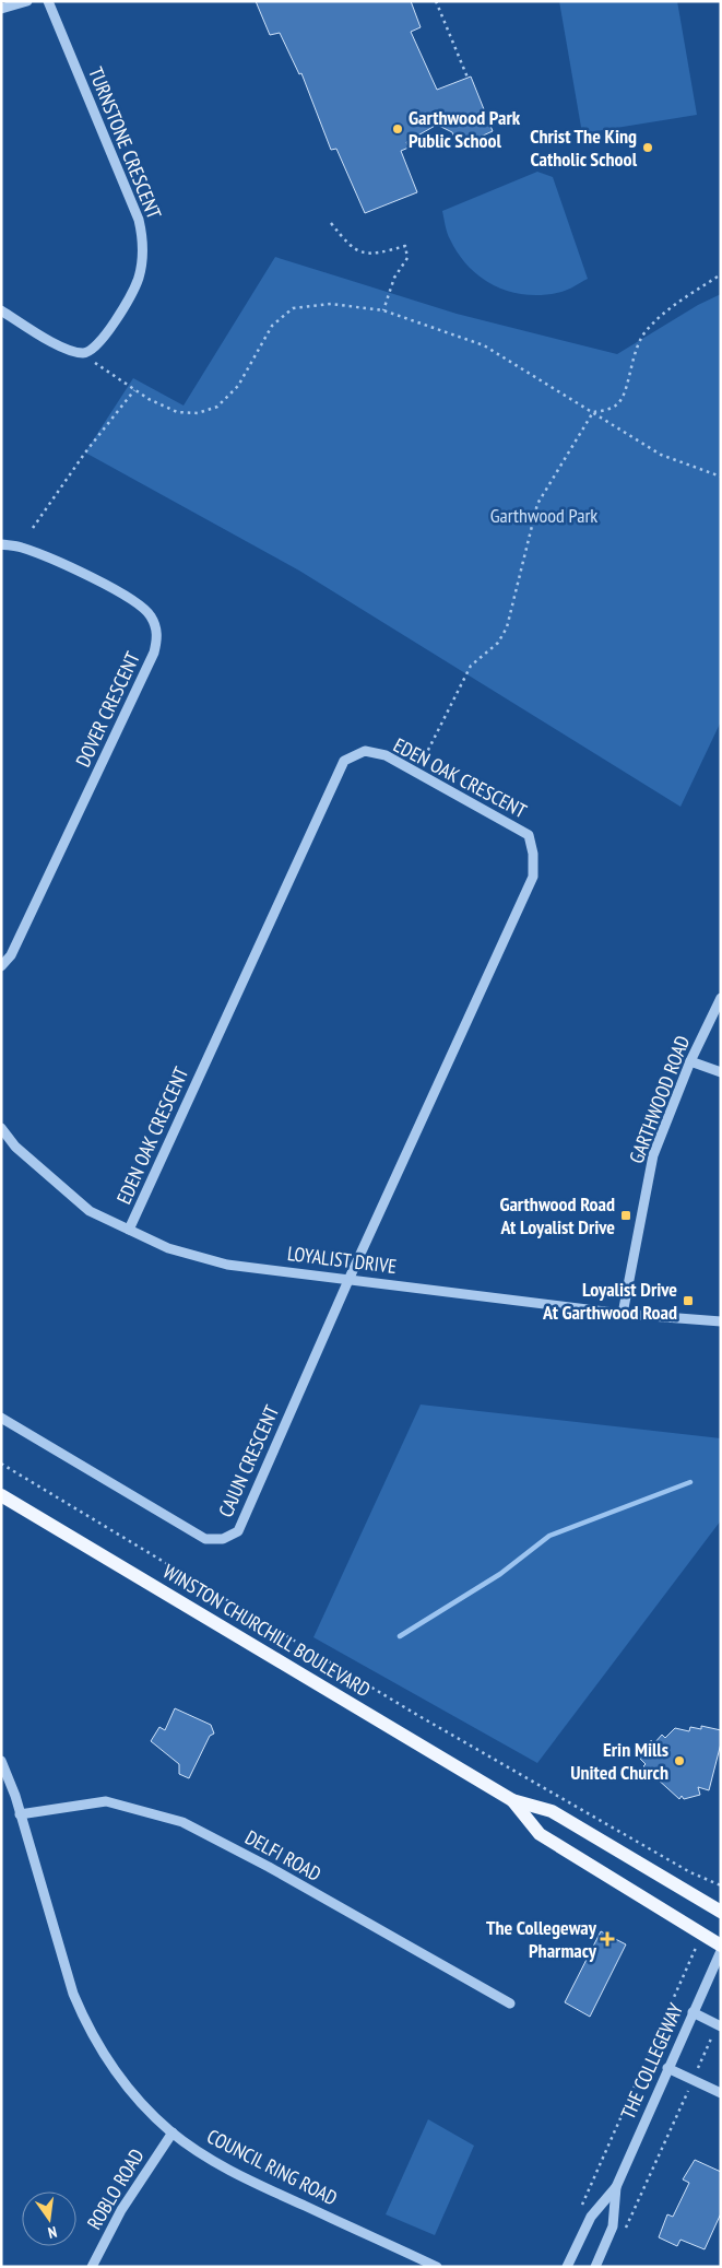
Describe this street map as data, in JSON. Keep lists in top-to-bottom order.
{
  "streets": {
    "main road": ["WINSTON CHURCHILL BOULEVARD"],
    "street": [
      "TURNSTONE CRESCENT",
      "DOVER CRESCENT",
      "EDEN OAK CRESCENT",
      "GARTHWOOD ROAD",
      "LOYALIST DRIVE",
      "CAJUN CRESCENT",
      "DELFI ROAD",
      "THE COLLEGEWAY",
      "COUNCIL RING ROAD",
      "ROBLO ROAD"
    ]
  },
  "crossings": [
    ["EDEN OAK CRESCENT", "LOYALIST DRIVE"],
    ["EDEN OAK CRESCENT", "CAJUN CRESCENT"],
    ["GARTHWOOD ROAD", "LOYALIST DRIVE"],
    ["LOYALIST DRIVE", "CAJUN CRESCENT"],
    ["DELFI ROAD", "COUNCIL RING ROAD"],
    ["COUNCIL RING ROAD", "ROBLO ROAD"]
  ],
  "parks": ["Garthwood Park"],
  "places": {
    "other": ["Garthwood Park Public School", "Christ The King Catholic School", "Erin Mills United Church"],
    "transit": ["Garthwood Road At Loyalist Drive", "Loyalist Drive At Garthwood Road"],
    "health": ["The Collegeway Pharmacy"]
  },
  "north": "bottom"
}
